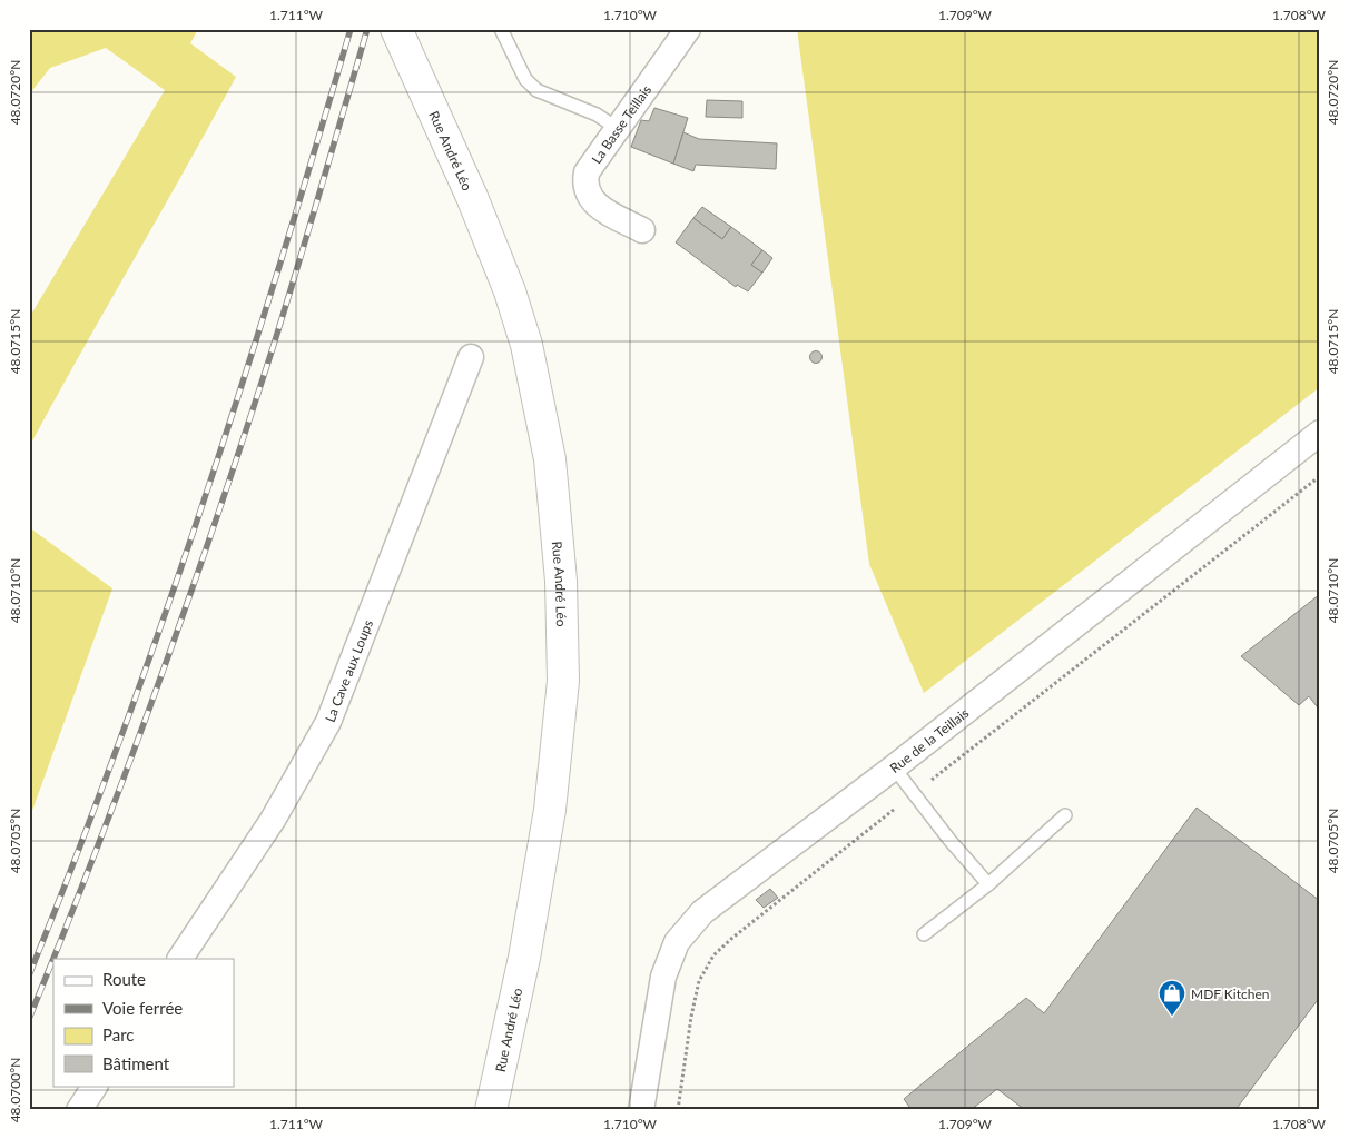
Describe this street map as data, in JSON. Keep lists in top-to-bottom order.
{
  "streets": {
    "street": [
      "La Basse Teillais",
      "Rue André Léo",
      "La Cave aux Loups",
      "Rue de la Teillais"
    ]
  },
  "places": {
    "shop": ["MDF Kitchen"]
  },
  "legend": [
    "Route",
    "Voie ferrée",
    "Parc",
    "Bâtiment"
  ],
  "coordinates": [
    "1.711°W",
    "1.710°W",
    "1.709°W",
    "1.708°W",
    "48.0720°N",
    "48.0715°N",
    "48.0710°N",
    "48.0705°N",
    "48.0700°N"
  ]
}
